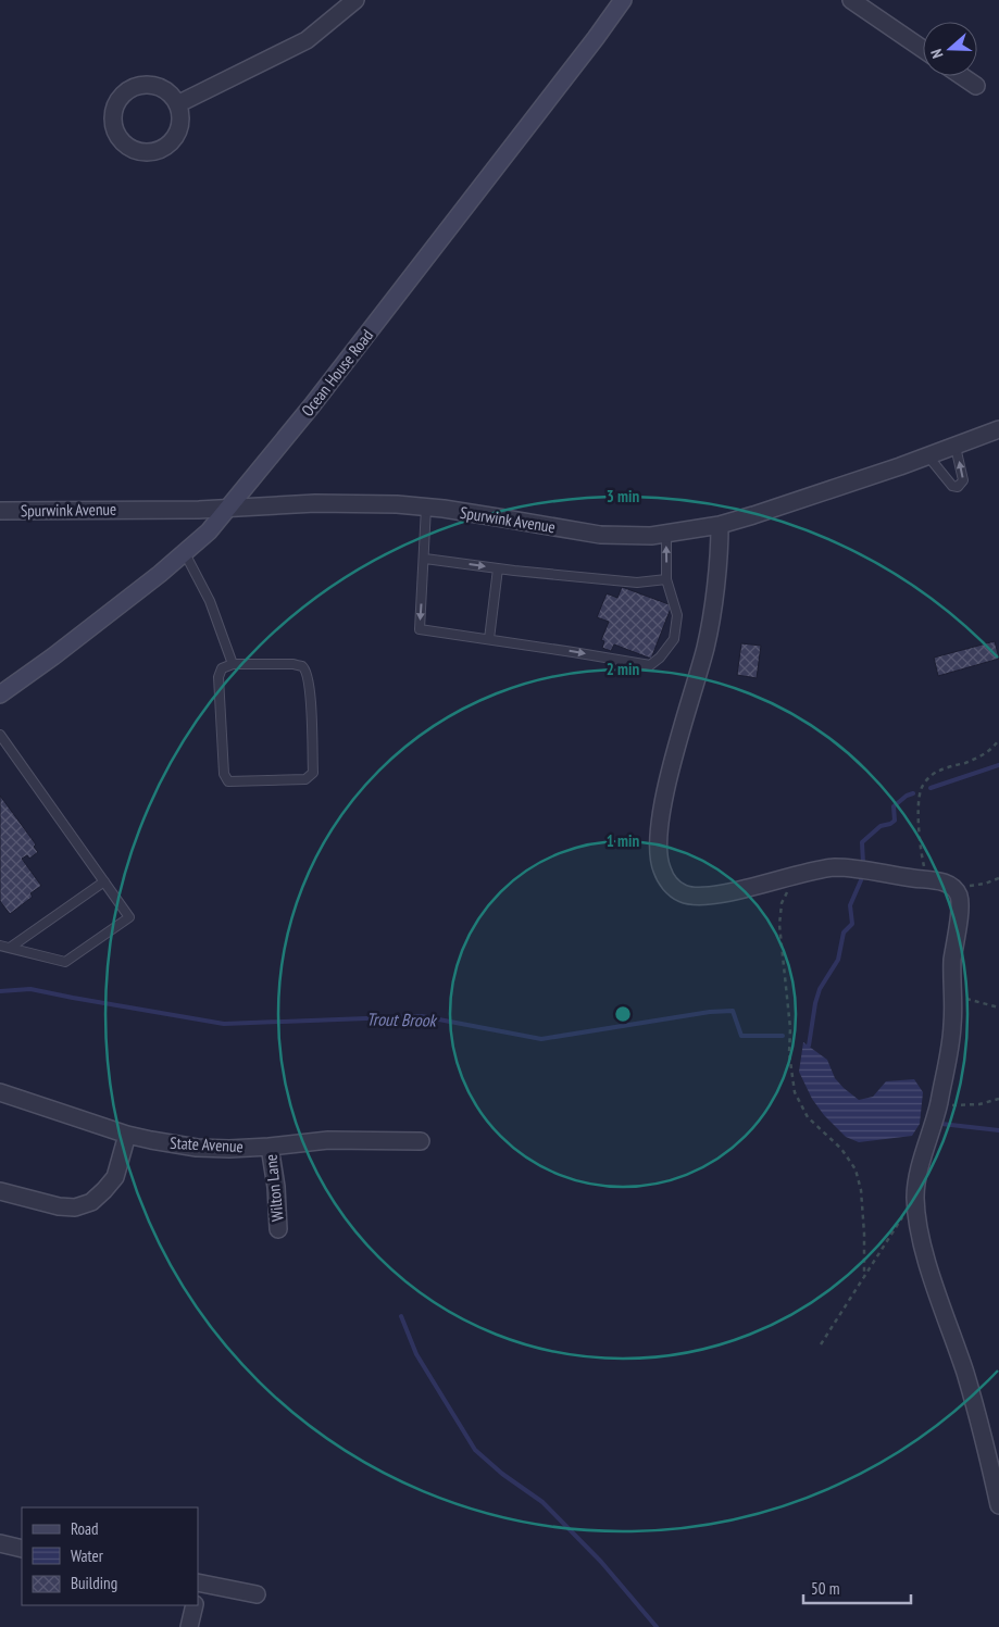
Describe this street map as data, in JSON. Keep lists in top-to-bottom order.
{
  "streets": {
    "main road": ["Ocean House Road"],
    "street": ["Spurwink Avenue", "State Avenue", "Wilton Lane"]
  },
  "crossings": [
    ["Ocean House Road", "Spurwink Avenue"],
    ["State Avenue", "Wilton Lane"]
  ],
  "water": ["Trout Brook"],
  "legend": ["Road", "Water", "Building"],
  "scale_bar": "50 m",
  "north": "left",
  "rings": ["3 min", "2 min", "1 min"]
}
